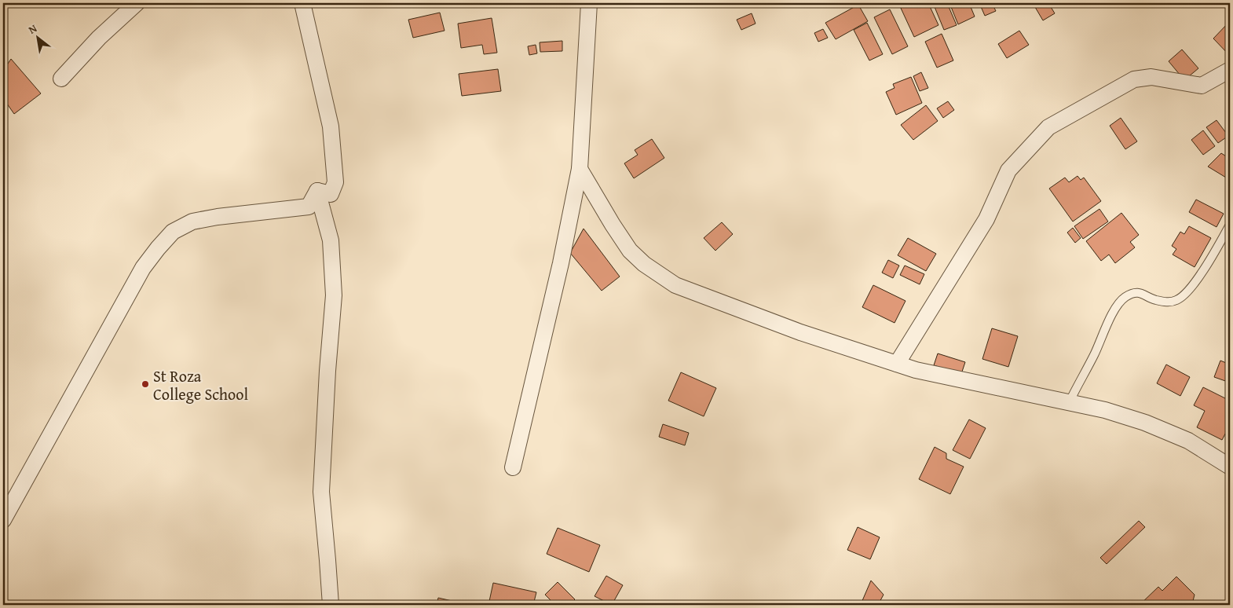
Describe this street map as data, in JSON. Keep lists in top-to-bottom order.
{
  "places": ["St Roza College School"],
  "north": "top left"
}
